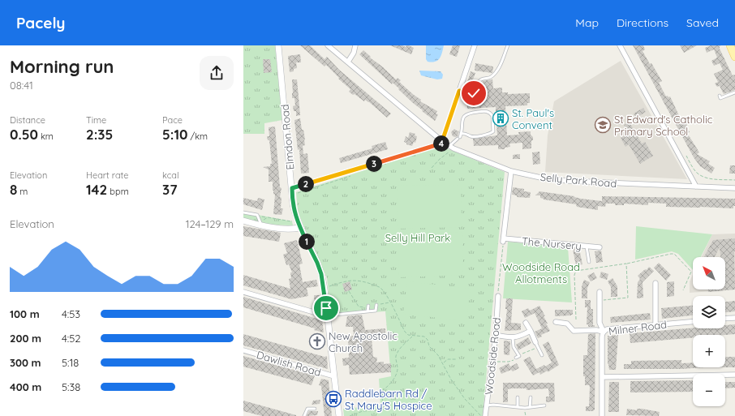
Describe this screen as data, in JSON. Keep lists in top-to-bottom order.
{
  "streets": {
    "street": [
      "Elmdon Road",
      "Selly Park Road",
      "The Nursery",
      "Milner Road",
      "Woodside Road",
      "Dawlish Road"
    ]
  },
  "crossings": [
    ["Elmdon Road", "Dawlish Road"]
  ],
  "parks": ["Selly Hill Park", "Woodside Road Allotments"],
  "places": {
    "building": ["St. Paul's Convent"],
    "school or university": ["St Edward's Catholic Primary School"],
    "church": ["New Apostolic Church"],
    "bus stop": ["Raddlebarn Rd / St Mary'S Hospice"]
  },
  "north": "top left",
  "page": {
    "header": "Pacely",
    "nav": ["Map", "Directions", "Saved"],
    "heading": ["Morning run", "08:41"],
    "stats": [
      ["Distance", "0.50 km"],
      ["Time", "2:35"],
      ["Pace", "5:10 /km"],
      ["Elevation", "8 m"],
      ["Heart rate", "142 bpm"],
      ["kcal", "37"]
    ],
    "pins": [
      "4",
      "3",
      "2",
      "1"
    ],
    "chart": ["Elevation", "124–129 m"],
    "map_buttons": ["+", "−"],
    "list": [
      {
        "name": "100 m",
        "note": "4:53"
      },
      {
        "name": "200 m",
        "note": "4:52"
      },
      {
        "name": "300 m",
        "note": "5:18"
      },
      {
        "name": "400 m",
        "note": "5:38"
      }
    ]
  }
}
